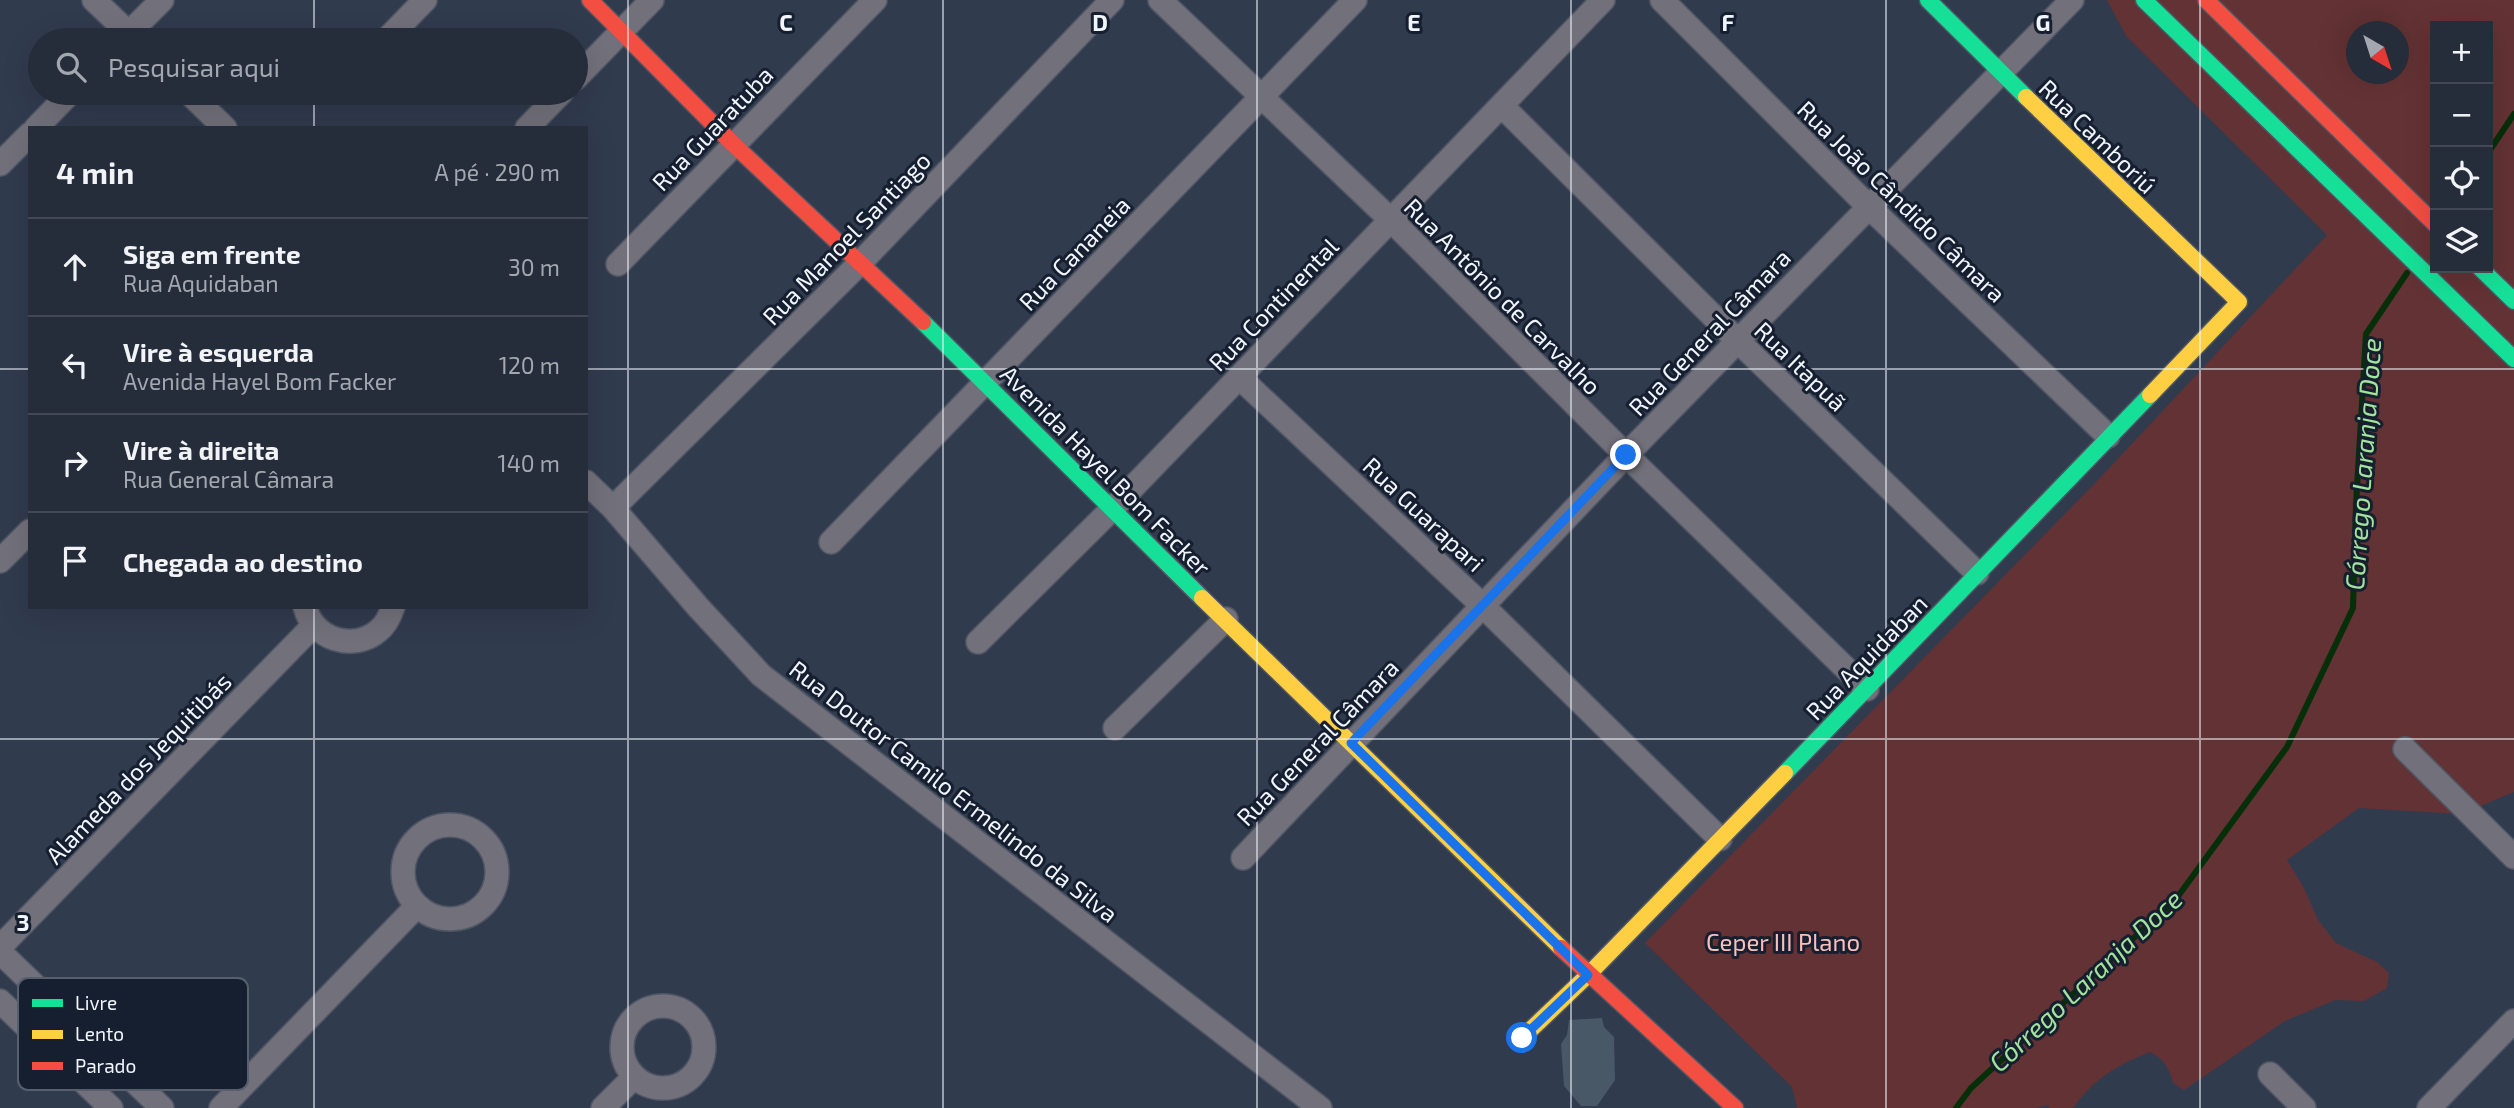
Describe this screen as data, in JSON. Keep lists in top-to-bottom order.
{
  "streets": {
    "street": [
      "Rua Guaratuba",
      "Rua Camboriú",
      "Rua João Cândido Câmara",
      "Rua Manoel Santiago",
      "Rua Cananeia",
      "Rua Antônio de Carvalho",
      "Rua Continental",
      "Rua General Câmara",
      "Rua Itapuã",
      "Avenida Hayel Bom Facker",
      "Rua Guarapari",
      "Rua Aquidaban",
      "Alameda dos Jequitibás",
      "Rua Doutor Camilo Ermelindo da Silva"
    ]
  },
  "crossings": [
    ["Rua Guaratuba", "Avenida Hayel Bom Facker"],
    ["Rua Camboriú", "Rua General Câmara"],
    ["Rua Camboriú", "Rua Aquidaban"],
    ["Rua João Cândido Câmara", "Rua General Câmara"],
    ["Rua João Cândido Câmara", "Rua Aquidaban"],
    ["Rua Manoel Santiago", "Avenida Hayel Bom Facker"],
    ["Rua Manoel Santiago", "Rua Doutor Camilo Ermelindo da Silva"],
    ["Rua Cananeia", "Rua Antônio de Carvalho"],
    ["Rua Cananeia", "Avenida Hayel Bom Facker"],
    ["Rua Antônio de Carvalho", "Rua Continental"],
    ["Rua Antônio de Carvalho", "Rua General Câmara"],
    ["Rua Antônio de Carvalho", "Rua Aquidaban"],
    ["Rua Continental", "Rua Itapuã"],
    ["Rua Continental", "Avenida Hayel Bom Facker"],
    ["Rua Continental", "Rua Guarapari"],
    ["Rua General Câmara", "Rua Itapuã"],
    ["Rua General Câmara", "Avenida Hayel Bom Facker"],
    ["Rua General Câmara", "Rua Guarapari"],
    ["Rua Itapuã", "Rua Aquidaban"],
    ["Avenida Hayel Bom Facker", "Rua Aquidaban"],
    ["Rua Guarapari", "Rua Aquidaban"]
  ],
  "water": ["Córrego Laranja Doce"],
  "parks": ["Ceper III Plano"],
  "legend": ["Livre", "Lento", "Parado"],
  "north": "bottom right",
  "page": {
    "map_buttons": ["+", "−"],
    "search": "Pesquisar aqui",
    "heading": ["4 min", "A pé · 290 m"],
    "list": [
      ["Siga em frente", "Rua Aquidaban", "30 m"],
      ["Vire à esquerda", "Avenida Hayel Bom Facker", "120 m"],
      ["Vire à direita", "Rua General Câmara", "140 m"],
      "Chegada ao destino"
    ]
  },
  "grid": {
    "columns": [
      "C",
      "D",
      "E",
      "F",
      "G"
    ],
    "rows": ["3"]
  }
}
